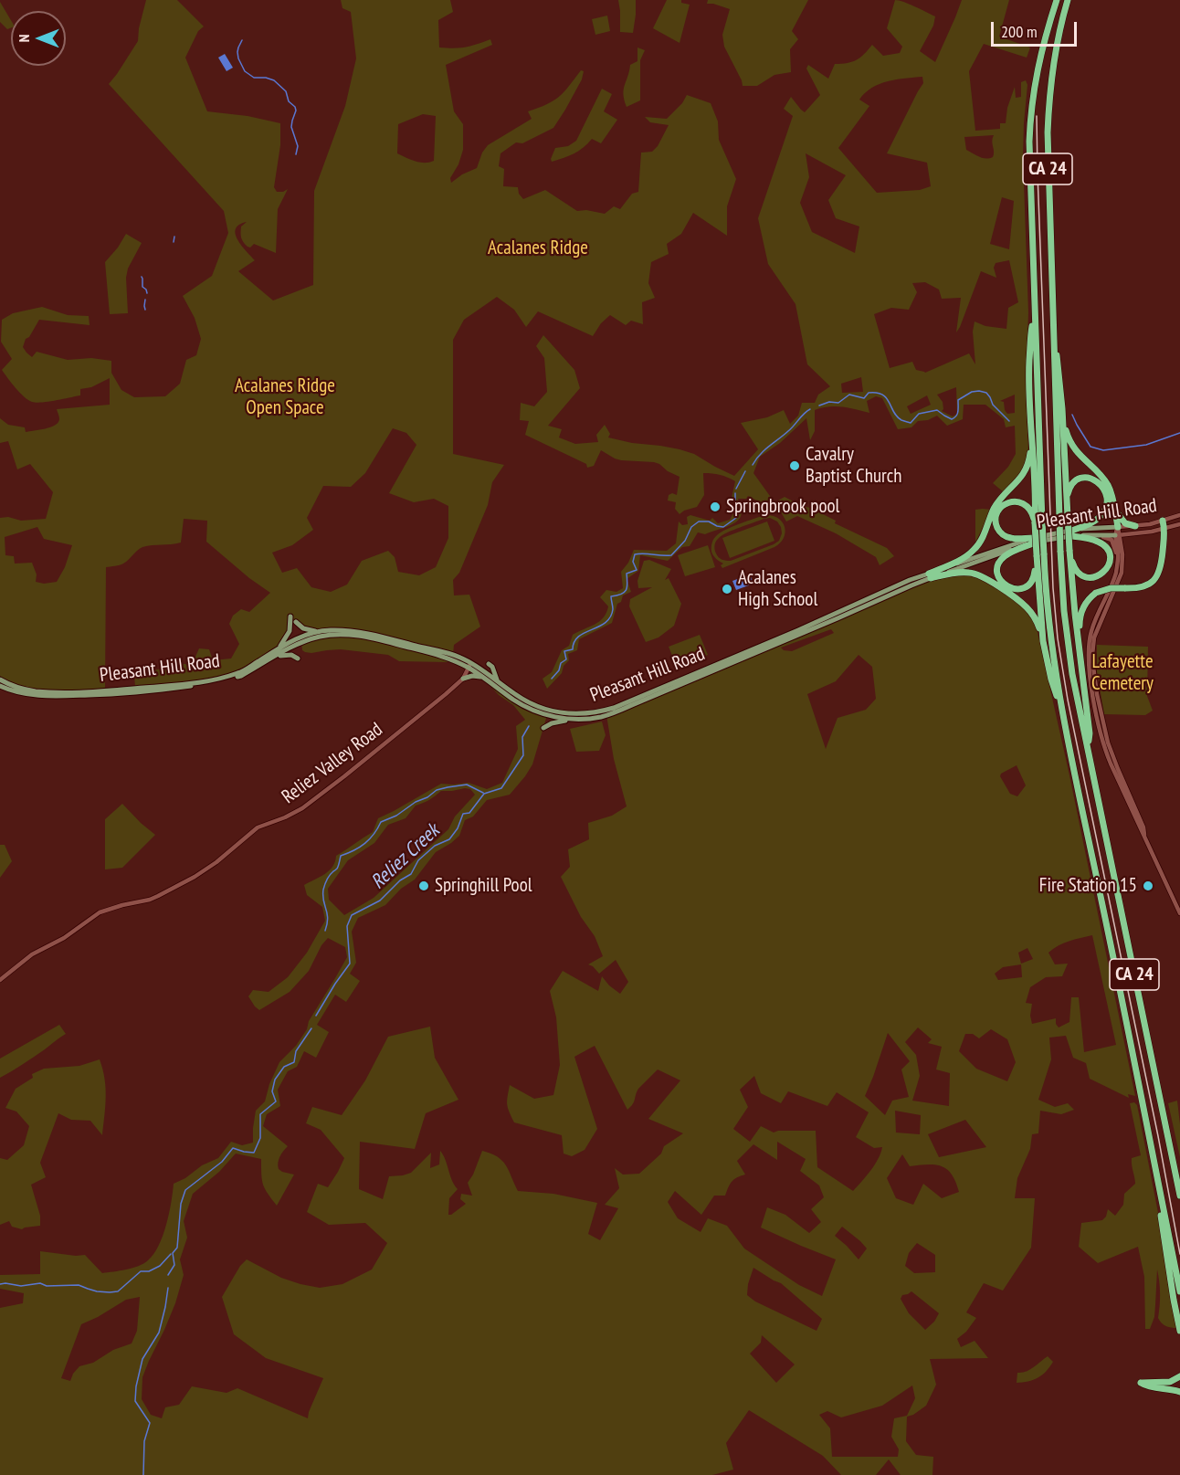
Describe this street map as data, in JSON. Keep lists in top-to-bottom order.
{
  "streets": {
    "highway": ["CA 24"],
    "main road": ["Pleasant Hill Road", "Reliez Valley Road"]
  },
  "crossings": [
    ["Pleasant Hill Road", "Reliez Valley Road"]
  ],
  "water": ["Reliez Creek"],
  "parks": ["Acalanes Ridge", "Acalanes Ridge Open Space", "Lafayette Cemetery"],
  "places": [
    "Cavalry Baptist Church",
    "Springbrook pool",
    "Acalanes High School",
    "Springhill Pool",
    "Fire Station 15"
  ],
  "scale_bar": "200 m",
  "north": "left"
}
